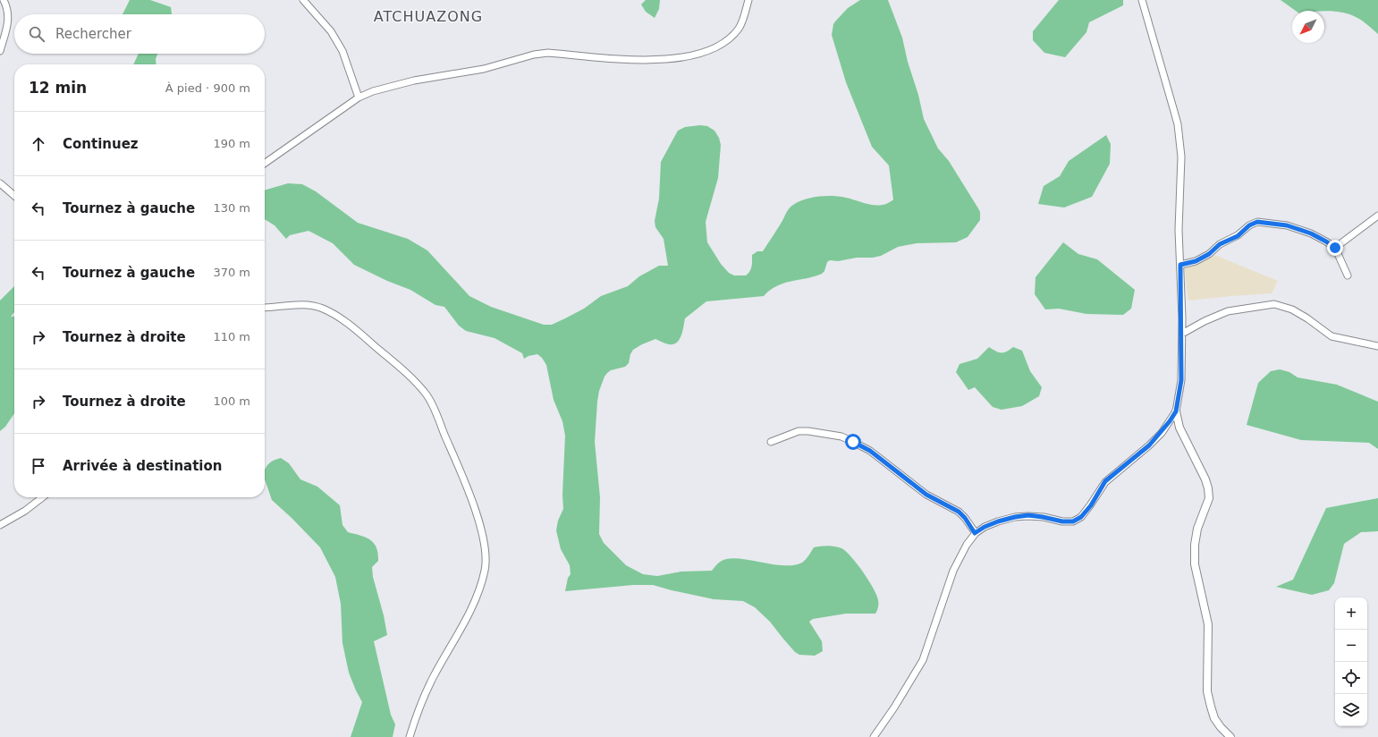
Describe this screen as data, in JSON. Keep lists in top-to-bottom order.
{
  "districts": ["ATCHUAZONG"],
  "north": "bottom left",
  "page": {
    "search": "Rechercher",
    "heading": ["12 min", "À pied · 900 m"],
    "list": [
      ["Continuez", "190 m"],
      ["Tournez à gauche", "130 m"],
      ["Tournez à gauche", "370 m"],
      ["Tournez à droite", "110 m"],
      ["Tournez à droite", "100 m"],
      "Arrivée à destination"
    ],
    "map_buttons": ["+", "−"]
  }
}
